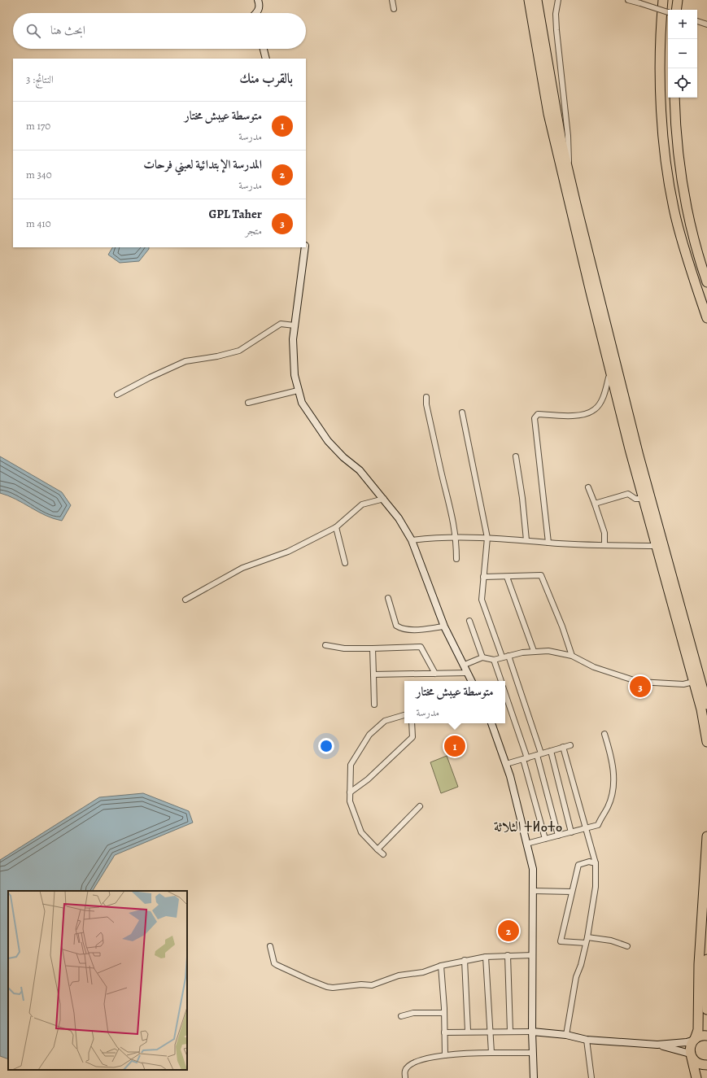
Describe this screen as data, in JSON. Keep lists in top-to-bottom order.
{
  "districts": ["الثلاثة ⵜⵍⴰⵜⴰ"],
  "page": {
    "map_buttons": ["+", "−"],
    "search": "ابحث هنا",
    "heading": ["بالقرب منك", "النتائج: 3"],
    "list": [
      {
        "mark": "1",
        "name": "متوسطة عيبش مختار",
        "note": "مدرسة",
        "value": "170 m"
      },
      {
        "mark": "2",
        "name": "المدرسة الإبتدائية لعبني فرحات",
        "note": "مدرسة",
        "value": "340 m"
      },
      {
        "mark": "3",
        "name": "GPL Taher",
        "note": "متجر",
        "value": "410 m"
      }
    ],
    "pins": ["3", "1", "2"],
    "popup": ["متوسطة عيبش مختار", "مدرسة"]
  }
}
